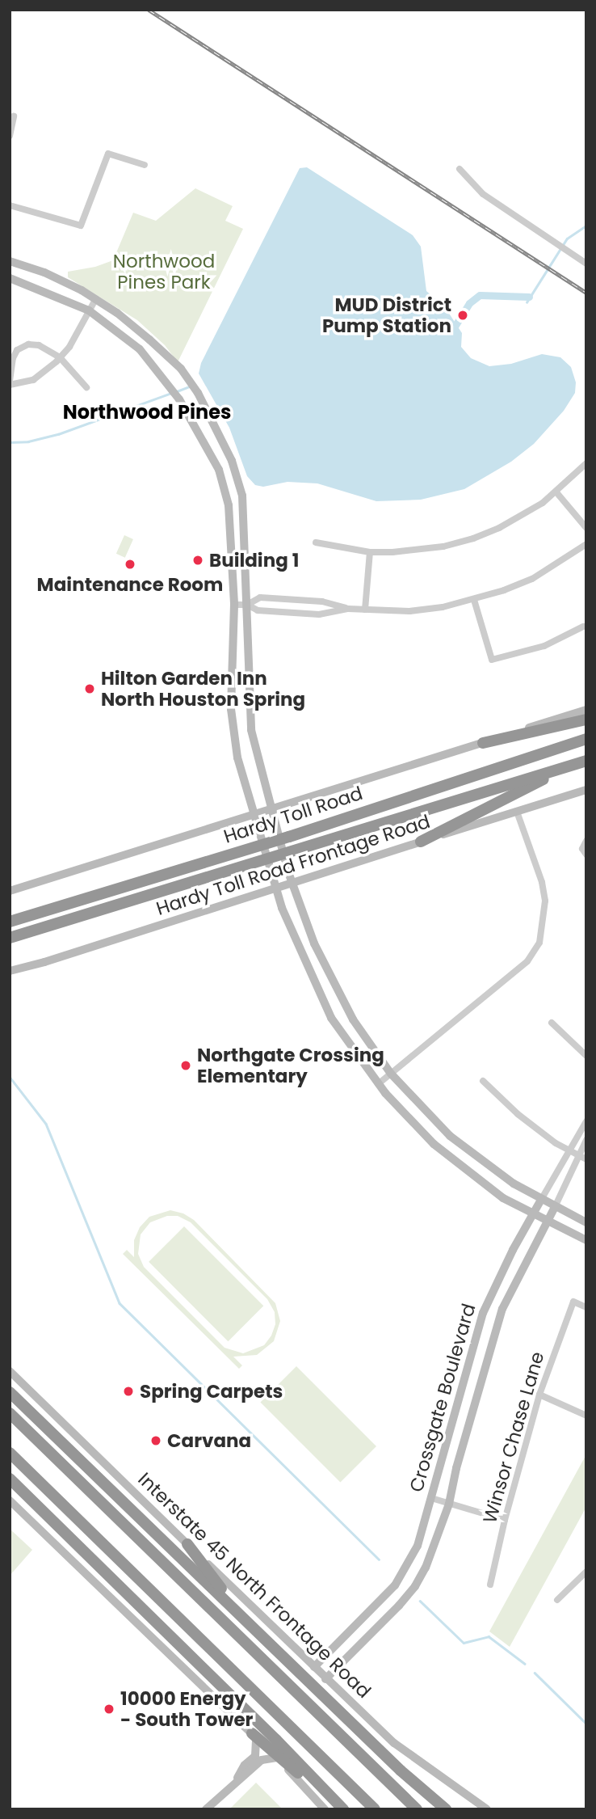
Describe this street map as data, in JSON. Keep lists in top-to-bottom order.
{
  "streets": {
    "highway": ["Hardy Toll Road"],
    "main road": ["Hardy Toll Road Frontage Road", "Crossgate Boulevard", "Interstate 45 North Frontage Road"],
    "street": ["Winsor Chase Lane"]
  },
  "crossings": [
    ["Crossgate Boulevard", "Interstate 45 North Frontage Road"]
  ],
  "districts": ["Northwood Pines"],
  "parks": ["Northwood Pines Park"],
  "places": [
    "MUD District Pump Station",
    "Building 1",
    "Maintenance Room",
    "Hilton Garden Inn North Houston Spring",
    "Northgate Crossing Elementary",
    "Spring Carpets",
    "Carvana",
    "10000 Energy - South Tower"
  ]
}
